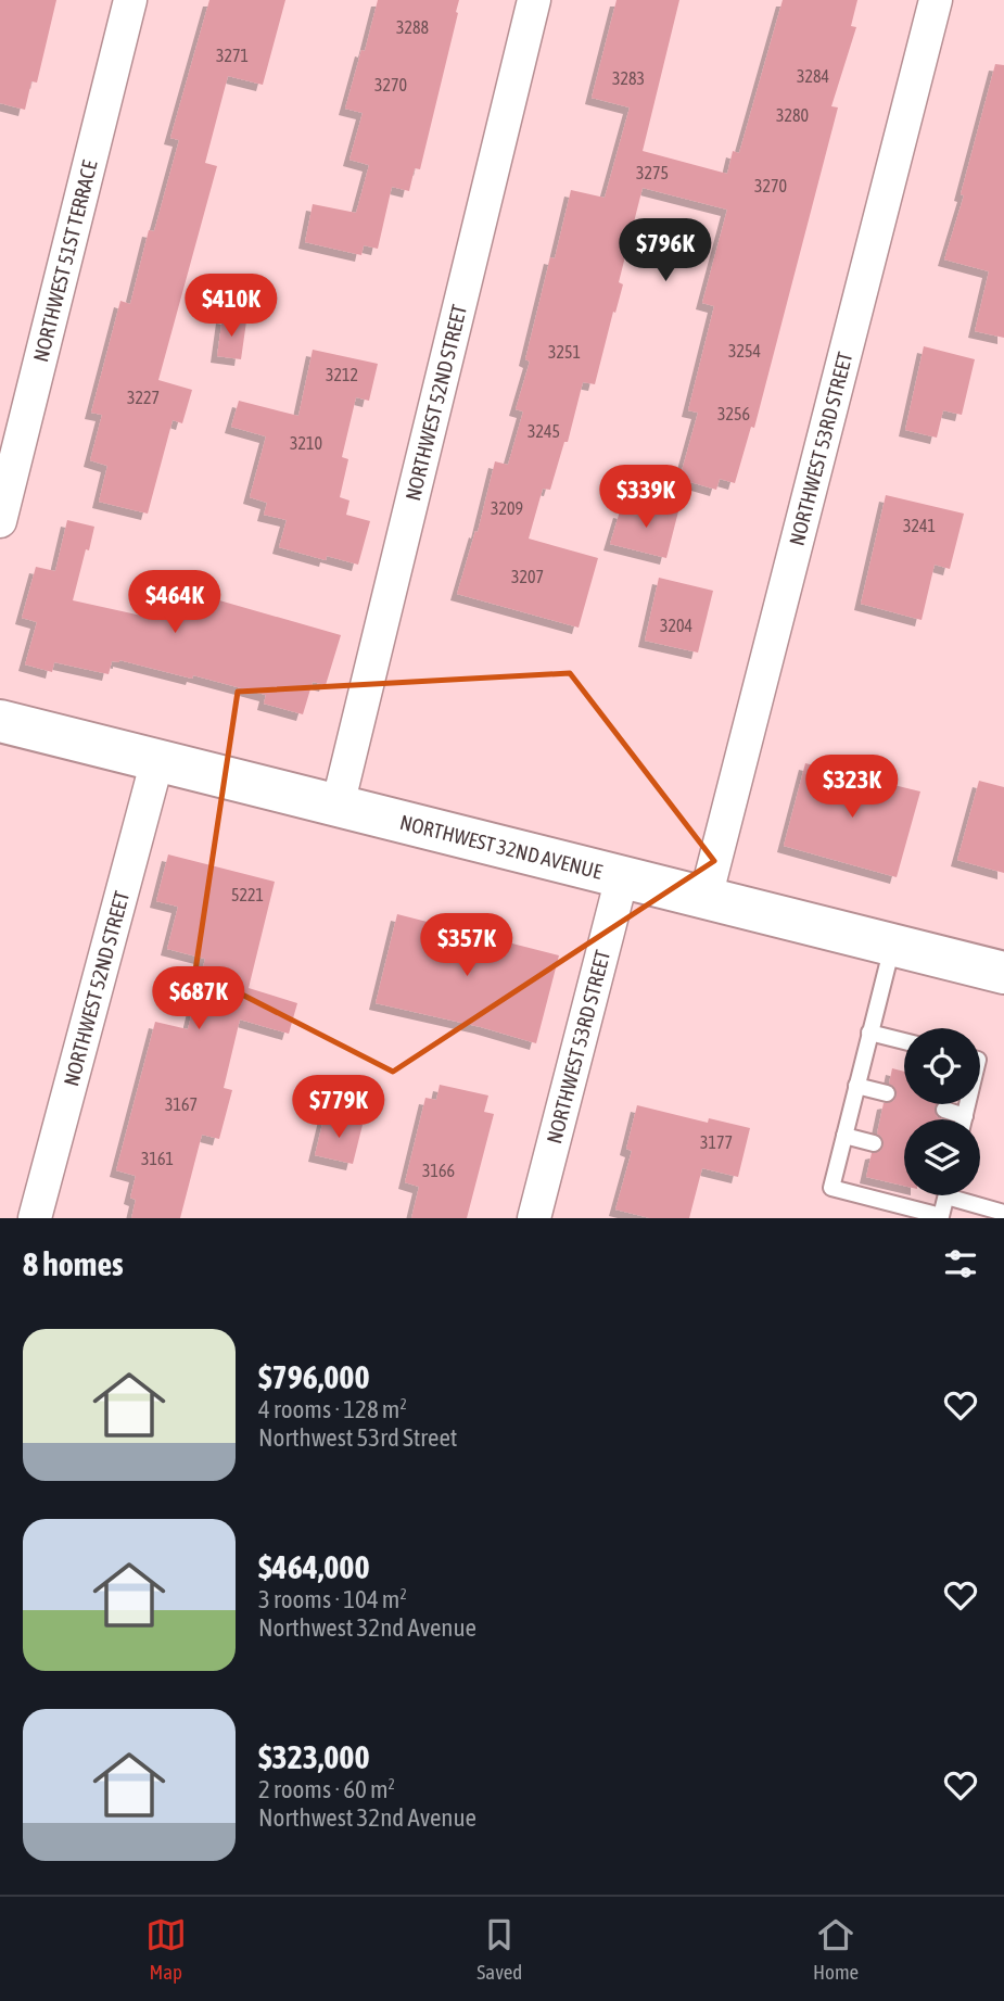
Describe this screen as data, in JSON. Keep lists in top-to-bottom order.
{
  "streets": {
    "main road": ["NORTHWEST 32ND AVENUE"],
    "street": ["NORTHWEST 51ST TERRACE", "NORTHWEST 52ND STREET", "NORTHWEST 53RD STREET"]
  },
  "crossings": [
    ["NORTHWEST 52ND STREET", "NORTHWEST 32ND AVENUE"],
    ["NORTHWEST 53RD STREET", "NORTHWEST 32ND AVENUE"]
  ],
  "house_numbers": [
    "3288",
    "3271",
    "3284",
    "3283",
    "3270",
    "3280",
    "3275",
    "3270",
    "3254",
    "3251",
    "3212",
    "3227",
    "3256",
    "3245",
    "3210",
    "3209",
    "3241",
    "3207",
    "3204",
    "5221",
    "3167",
    "3177",
    "3161",
    "3166"
  ],
  "page": {
    "price": [
      "$796K",
      "$410K",
      "$339K",
      "$464K",
      "$323K",
      "$357K",
      "$687K",
      "$779K"
    ],
    "heading": "8 homes",
    "list": [
      {
        "name": "$796,000",
        "note": "4 rooms · 128 m² · Northwest 53rd Street"
      },
      {
        "name": "$464,000",
        "note": "3 rooms · 104 m² · Northwest 32nd Avenue"
      },
      {
        "name": "$323,000",
        "note": "2 rooms · 60 m² · Northwest 32nd Avenue"
      }
    ],
    "tabs": ["Map", "Saved", "Home"]
  }
}
